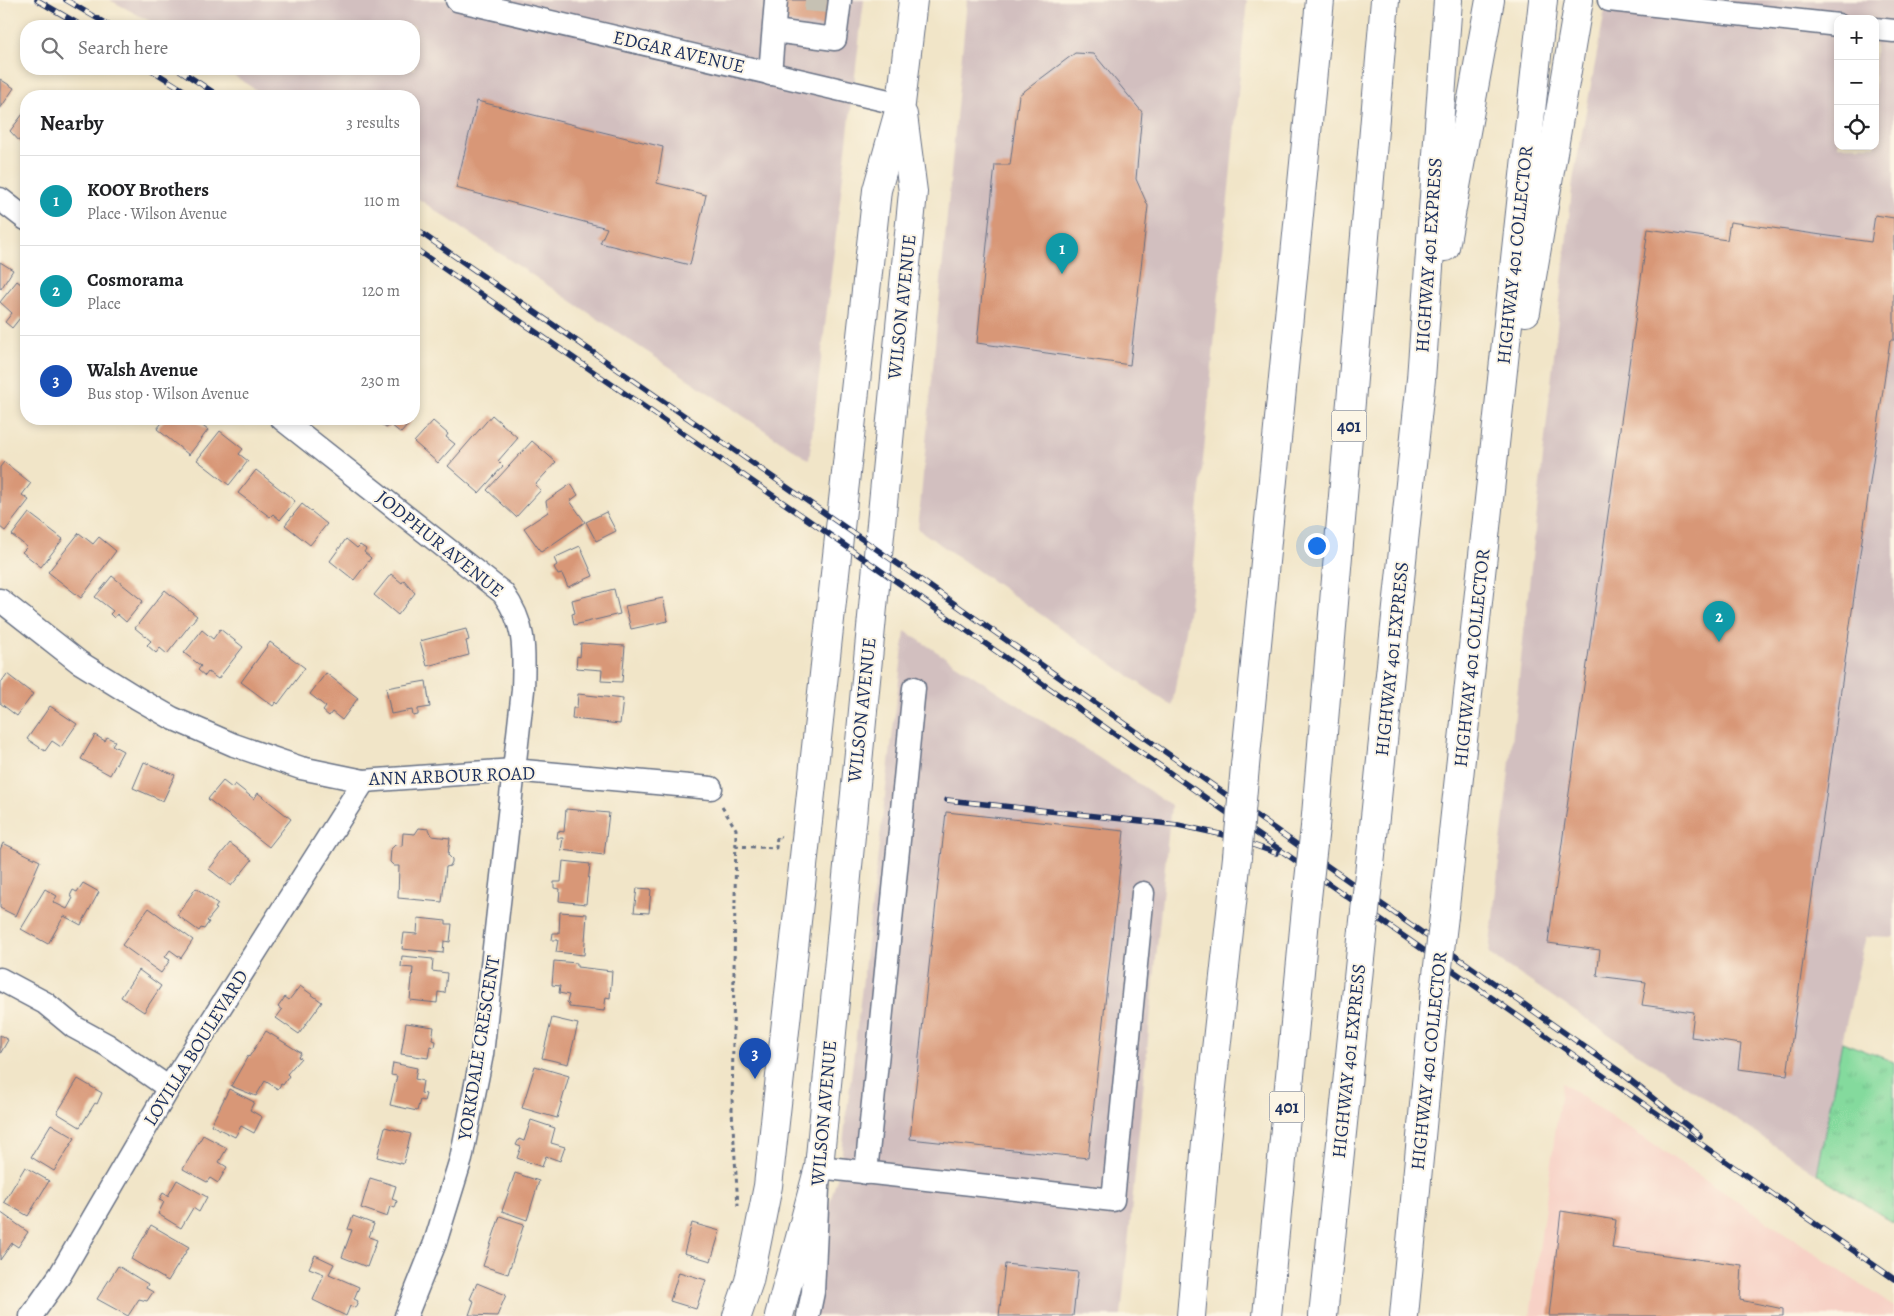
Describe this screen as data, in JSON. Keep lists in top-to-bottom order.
{
  "streets": {
    "main road": [
      "HIGHWAY 401 EXPRESS",
      "HIGHWAY 401 COLLECTOR",
      "WILSON AVENUE",
      "401"
    ],
    "street": [
      "EDGAR AVENUE",
      "JODPHUR AVENUE",
      "ANN ARBOUR ROAD",
      "LOVILLA BOULEVARD",
      "YORKDALE CRESCENT"
    ]
  },
  "crossings": [
    ["EDGAR AVENUE", "WILSON AVENUE"],
    ["JODPHUR AVENUE", "ANN ARBOUR ROAD"],
    ["JODPHUR AVENUE", "YORKDALE CRESCENT"],
    ["ANN ARBOUR ROAD", "LOVILLA BOULEVARD"],
    ["ANN ARBOUR ROAD", "YORKDALE CRESCENT"]
  ],
  "page": {
    "map_buttons": ["+", "−"],
    "search": "Search here",
    "heading": ["Nearby", "3 results"],
    "list": [
      {
        "mark": "1",
        "name": "KOOY Brothers",
        "note": "Place · Wilson Avenue",
        "value": "110 m"
      },
      {
        "mark": "2",
        "name": "Cosmorama",
        "note": "Place",
        "value": "120 m"
      },
      {
        "mark": "3",
        "name": "Walsh Avenue",
        "note": "Bus stop · Wilson Avenue",
        "value": "230 m"
      }
    ],
    "pins": ["1", "2", "3"]
  }
}
